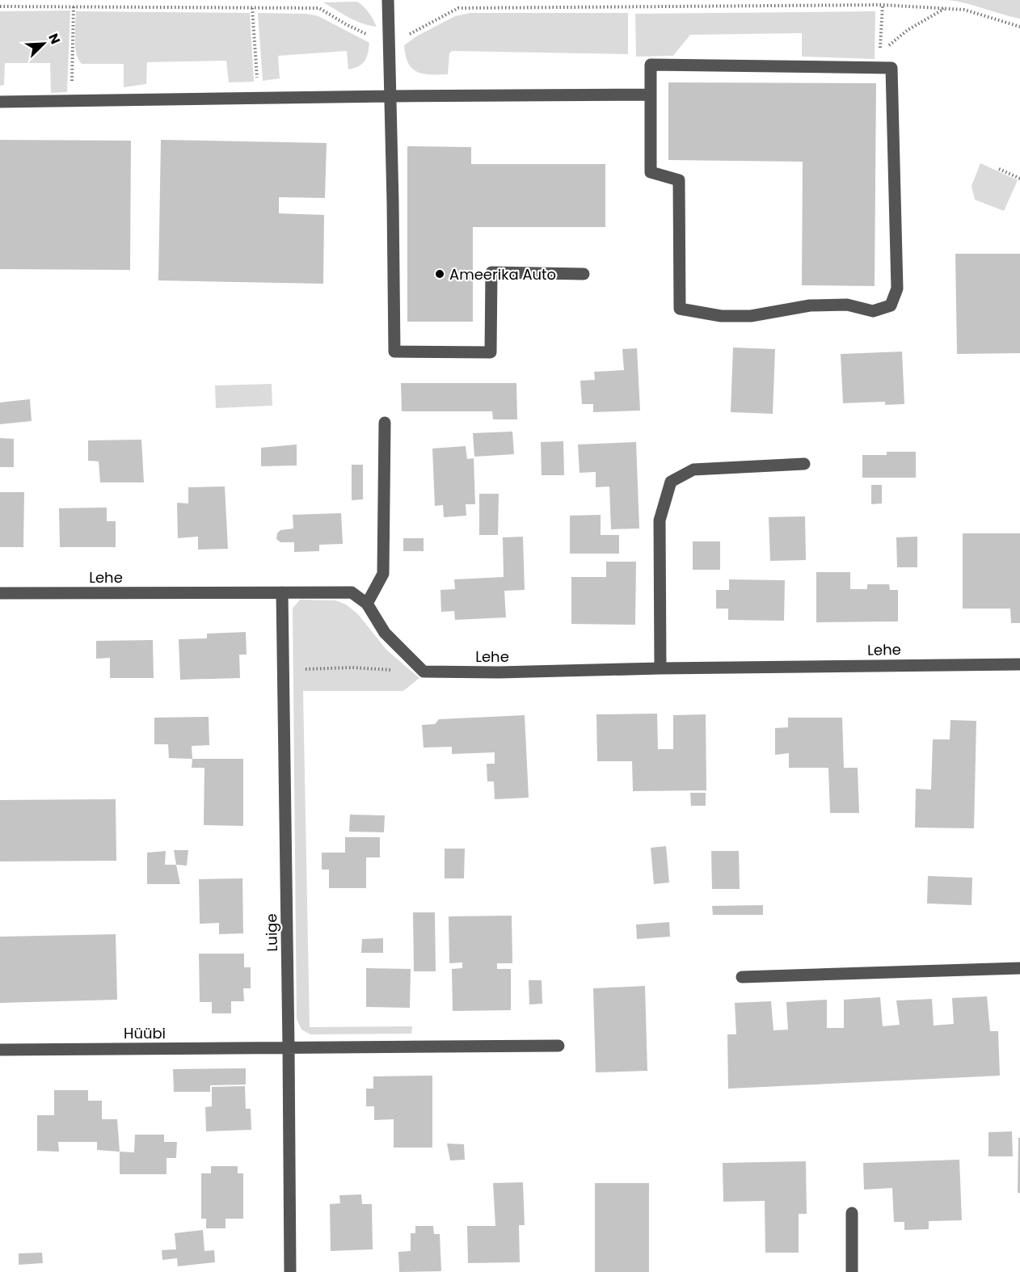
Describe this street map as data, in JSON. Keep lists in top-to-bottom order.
{
  "streets": {
    "street": ["Lehe", "Luige", "Hüübi"]
  },
  "crossings": [
    ["Lehe", "Luige"],
    ["Luige", "Hüübi"]
  ],
  "places": ["Ameerika Auto"],
  "north": "top right"
}
